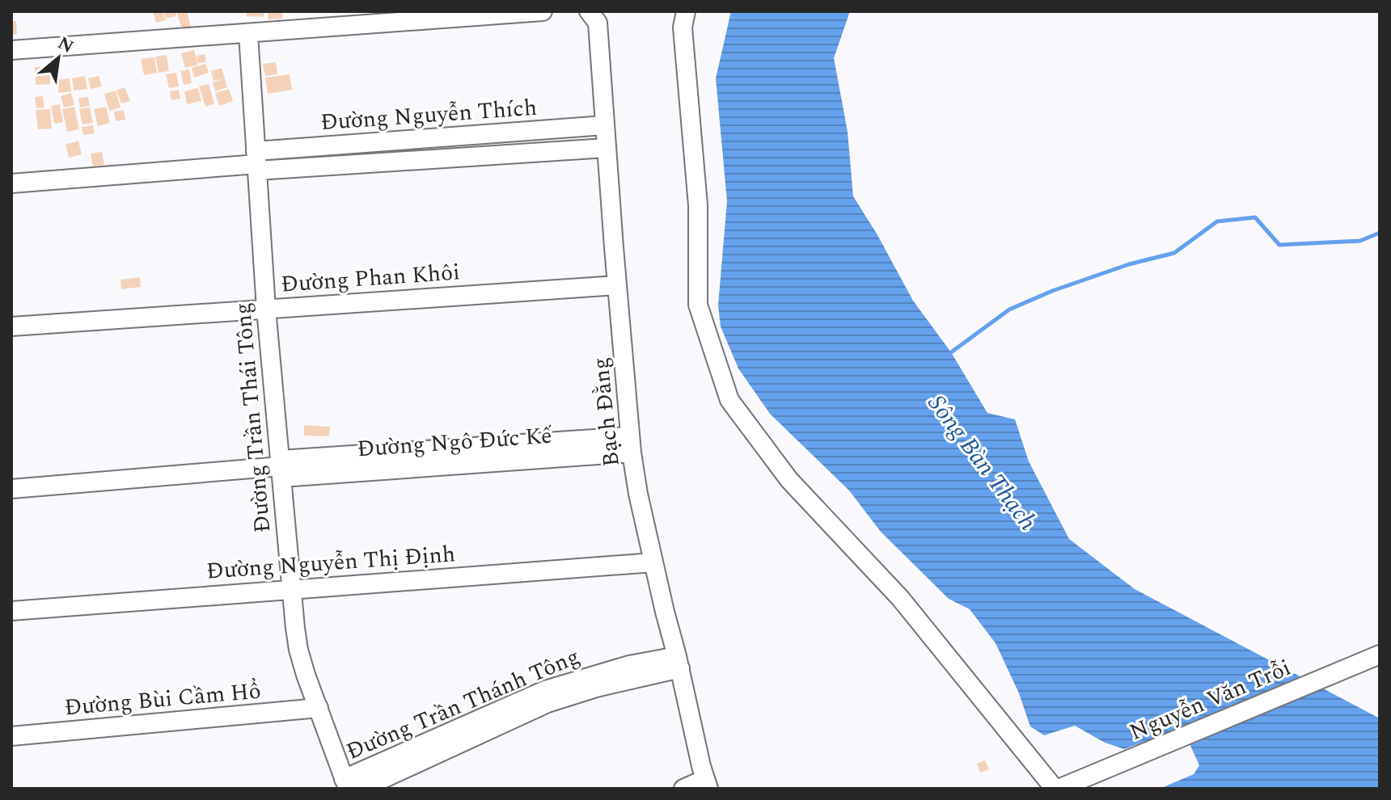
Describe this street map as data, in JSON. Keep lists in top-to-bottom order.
{
  "streets": {
    "street": [
      "Đường Nguyễn Thích",
      "Đường Phan Khôi",
      "Bạch Đằng",
      "Đường Trần Thái Tông",
      "Đường Ngô Đức Kế",
      "Đường Nguyễn Thị Định",
      "Đường Bùi Cầm Hổ",
      "Nguyễn Văn Trỗi",
      "Đường Trần Thánh Tông"
    ]
  },
  "crossings": [
    ["Đường Nguyễn Thích", "Bạch Đằng"],
    ["Đường Nguyễn Thích", "Đường Trần Thái Tông"],
    ["Đường Phan Khôi", "Bạch Đằng"],
    ["Đường Phan Khôi", "Đường Trần Thái Tông"],
    ["Bạch Đằng", "Đường Ngô Đức Kế"],
    ["Bạch Đằng", "Đường Nguyễn Thị Định"],
    ["Bạch Đằng", "Đường Trần Thánh Tông"],
    ["Đường Trần Thái Tông", "Đường Ngô Đức Kế"],
    ["Đường Trần Thái Tông", "Đường Nguyễn Thị Định"],
    ["Đường Trần Thái Tông", "Đường Bùi Cầm Hổ"],
    ["Đường Trần Thái Tông", "Đường Trần Thánh Tông"]
  ],
  "water": ["Sông Bàn Thạch"],
  "north": "top right"
}
